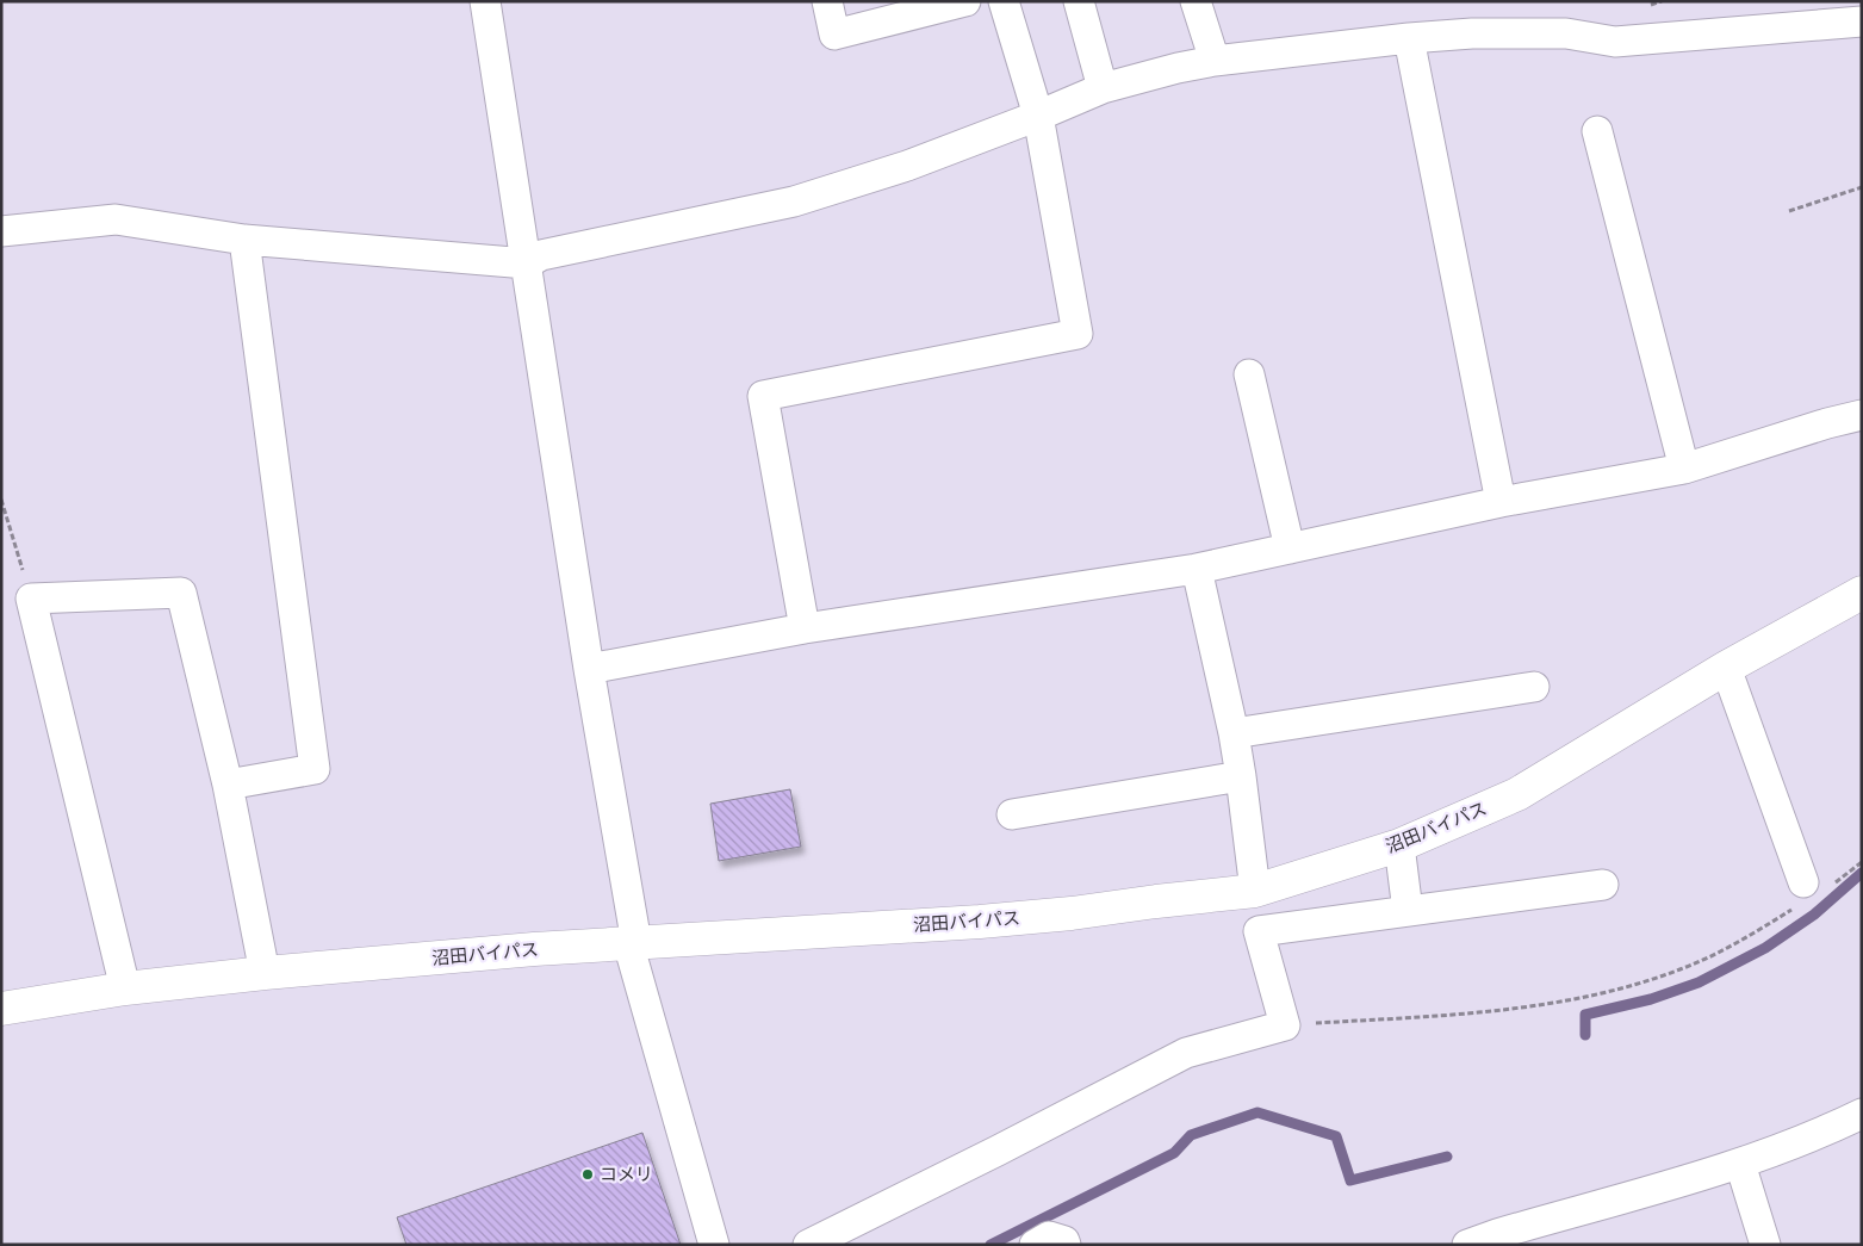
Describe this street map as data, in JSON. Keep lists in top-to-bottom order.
{
  "streets": {
    "street": ["沼田バイパス"]
  },
  "places": ["コメリ"]
}
